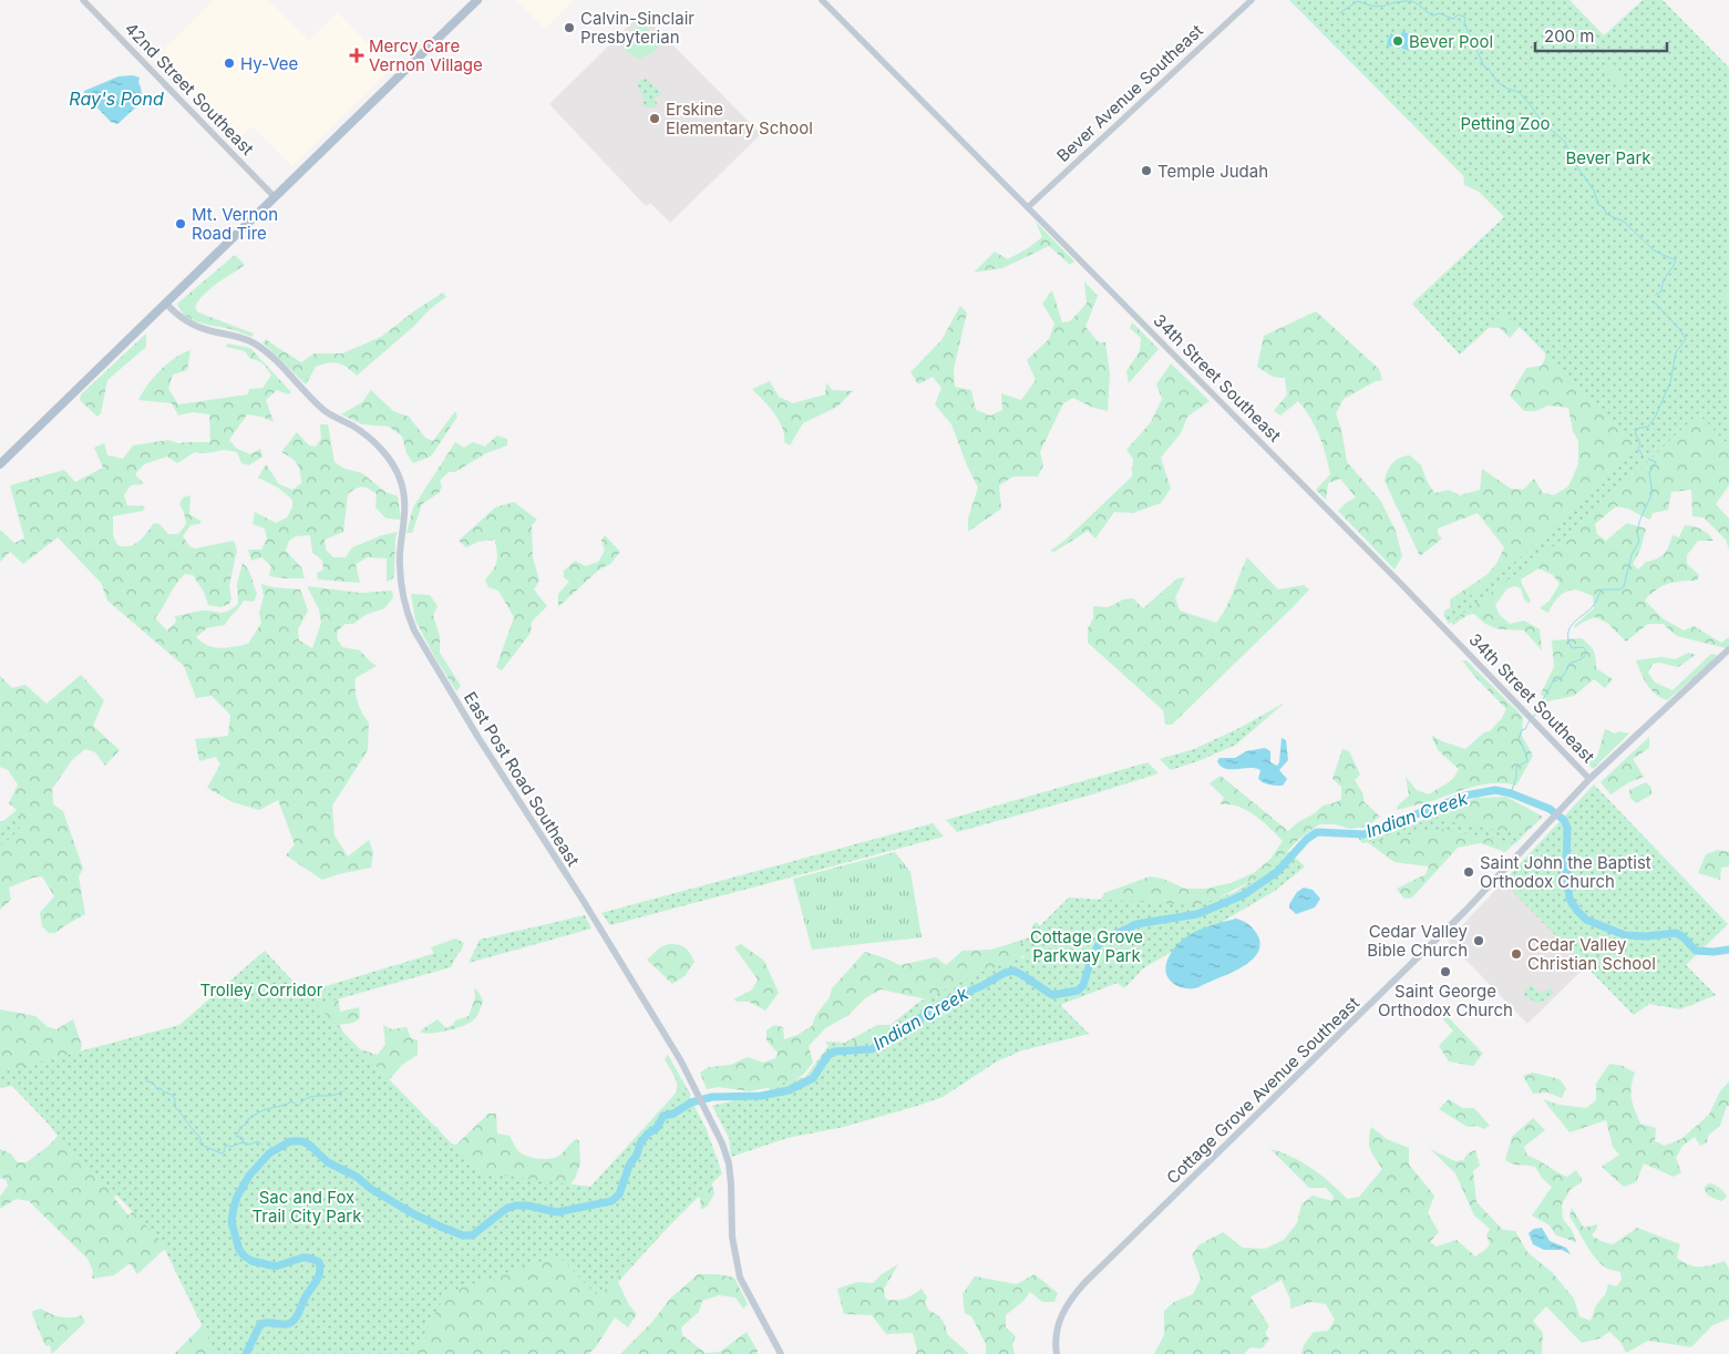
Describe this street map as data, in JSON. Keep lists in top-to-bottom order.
{
  "streets": {
    "main road": ["East Post Road Southeast", "Cottage Grove Avenue Southeast"],
    "street": ["42nd Street Southeast", "Bever Avenue Southeast", "34th Street Southeast"]
  },
  "crossings": [
    ["Bever Avenue Southeast", "34th Street Southeast"],
    ["34th Street Southeast", "Cottage Grove Avenue Southeast"]
  ],
  "water": ["Ray's Pond", "Indian Creek"],
  "parks": [
    "Petting Zoo",
    "Bever Park",
    "Cottage Grove Parkway Park",
    "Trolley Corridor",
    "Sac and Fox Trail City Park"
  ],
  "places": {
    "other": [
      "Calvin-Sinclair Presbyterian",
      "Bever Pool",
      "Hy-Vee",
      "Erskine Elementary School",
      "Temple Judah",
      "Mt. Vernon Road Tire",
      "Saint John the Baptist Orthodox Church",
      "Cedar Valley Bible Church",
      "Cedar Valley Christian School",
      "Saint George Orthodox Church"
    ],
    "health": ["Mercy Care Vernon Village"]
  },
  "scale_bar": "200 m"
}
